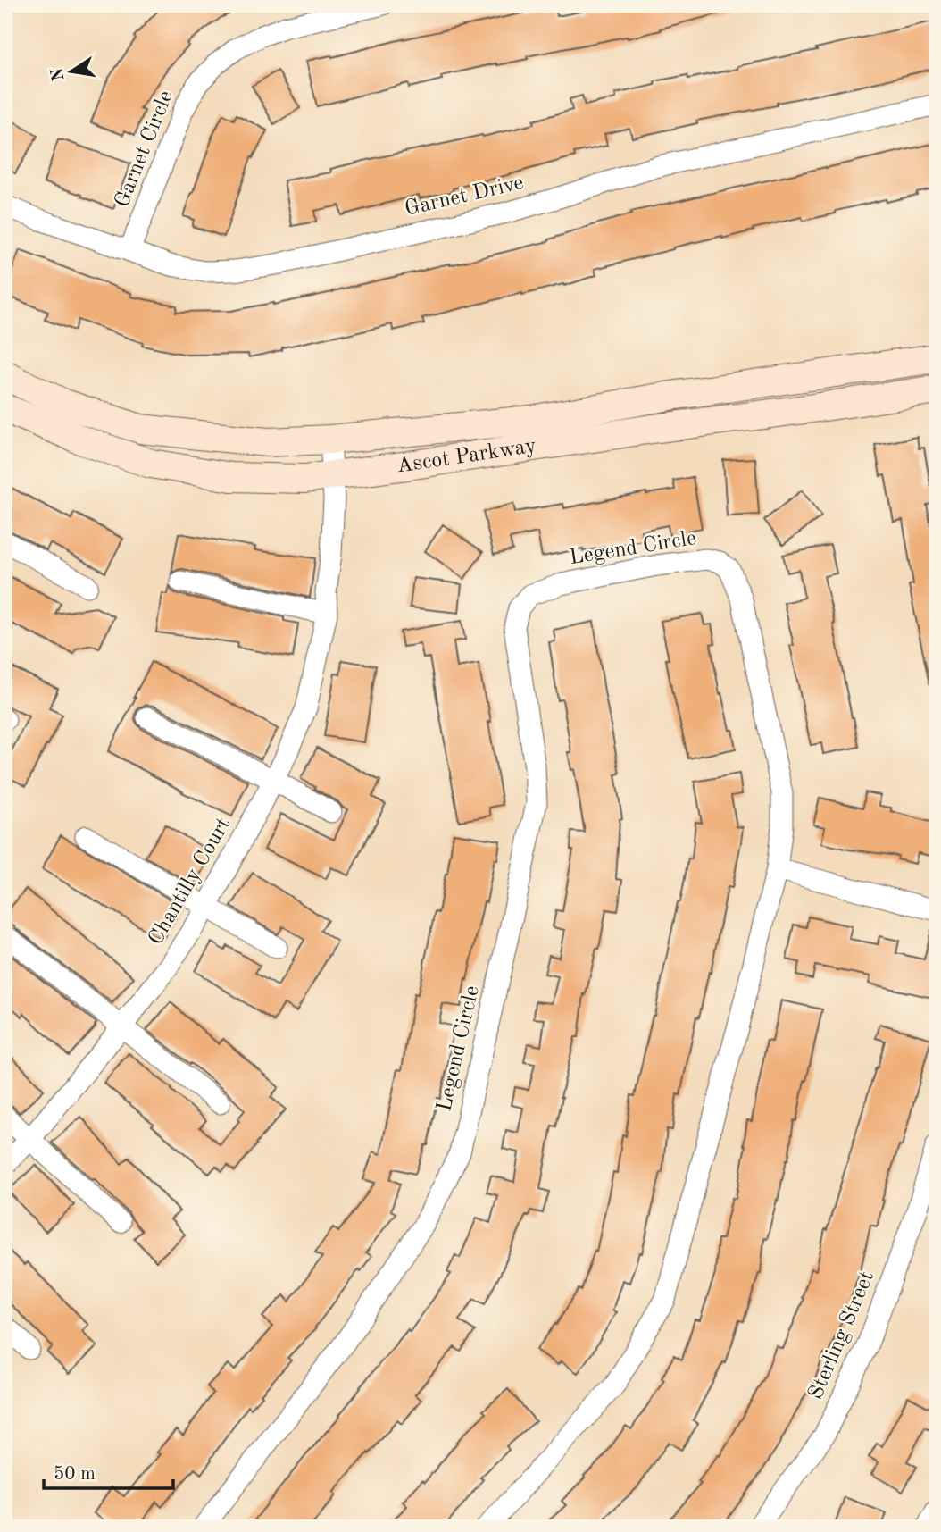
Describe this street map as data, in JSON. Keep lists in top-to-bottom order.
{
  "streets": {
    "main road": ["Ascot Parkway"],
    "street": [
      "Garnet Circle",
      "Garnet Drive",
      "Legend Circle",
      "Chantilly Court",
      "Sterling Street"
    ]
  },
  "crossings": [
    ["Garnet Circle", "Garnet Drive"],
    ["Ascot Parkway", "Chantilly Court"]
  ],
  "scale_bar": "50 m",
  "north": "left"
}
